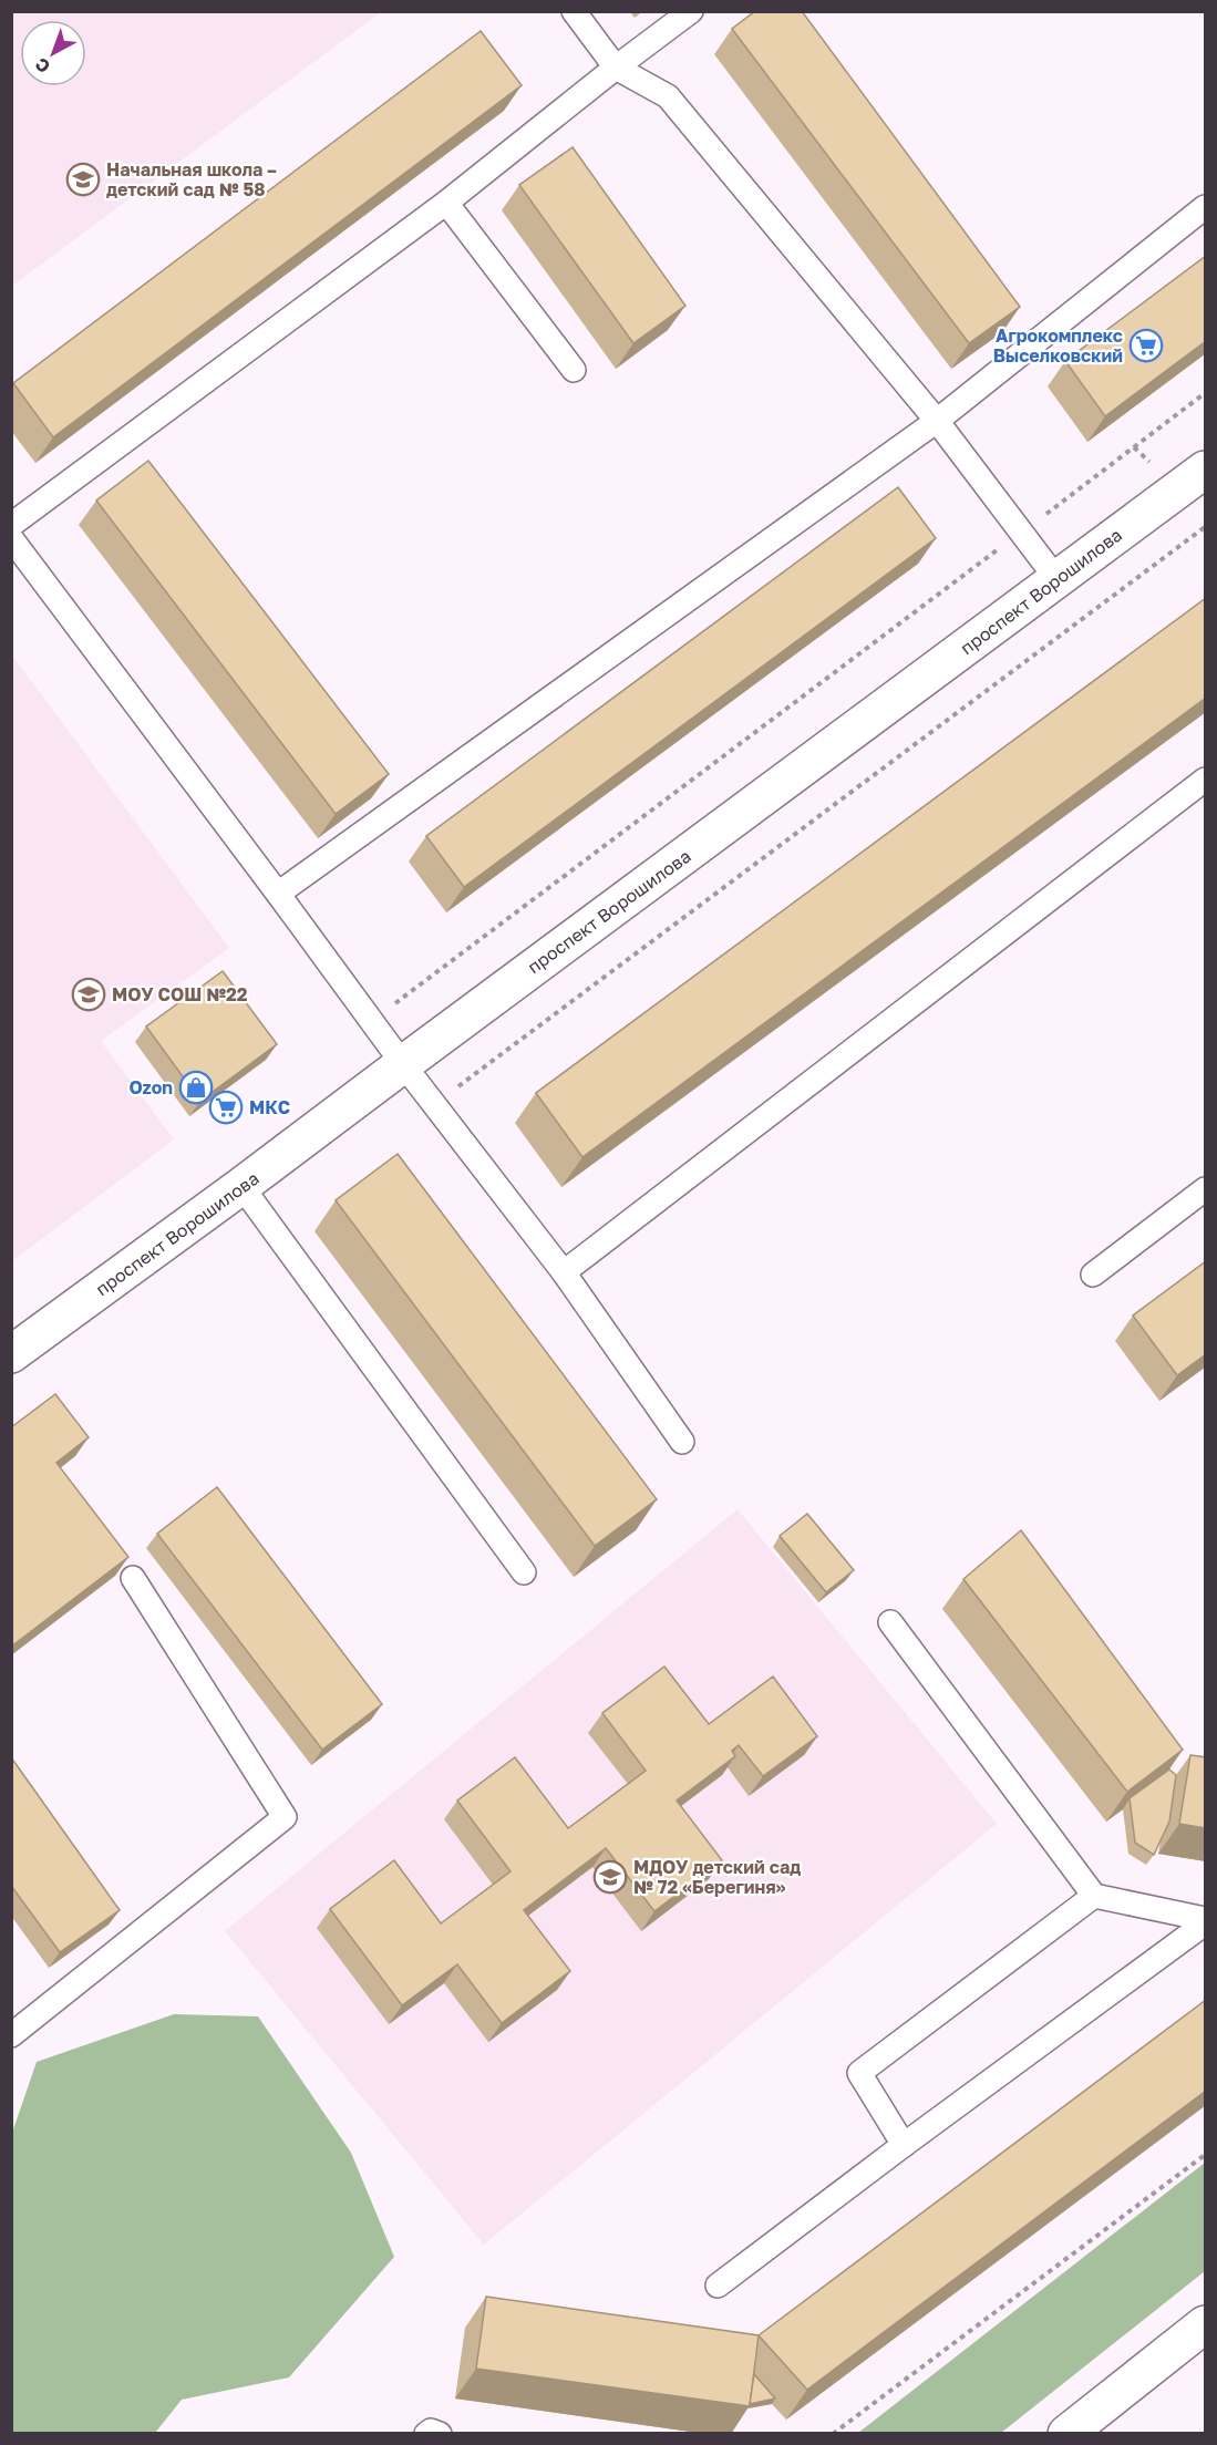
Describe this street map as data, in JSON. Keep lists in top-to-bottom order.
{
  "streets": {
    "street": ["проспект Ворошилова"]
  },
  "places": {
    "school or university": ["Начальная школа – детский сад № 58", "МОУ СОШ №22", "МДОУ детский сад № 72 «Берегиня»"],
    "supermarket": ["Агрокомплекс Выселковский", "МКС"],
    "shop": ["Ozon"]
  },
  "north": "bottom left"
}
